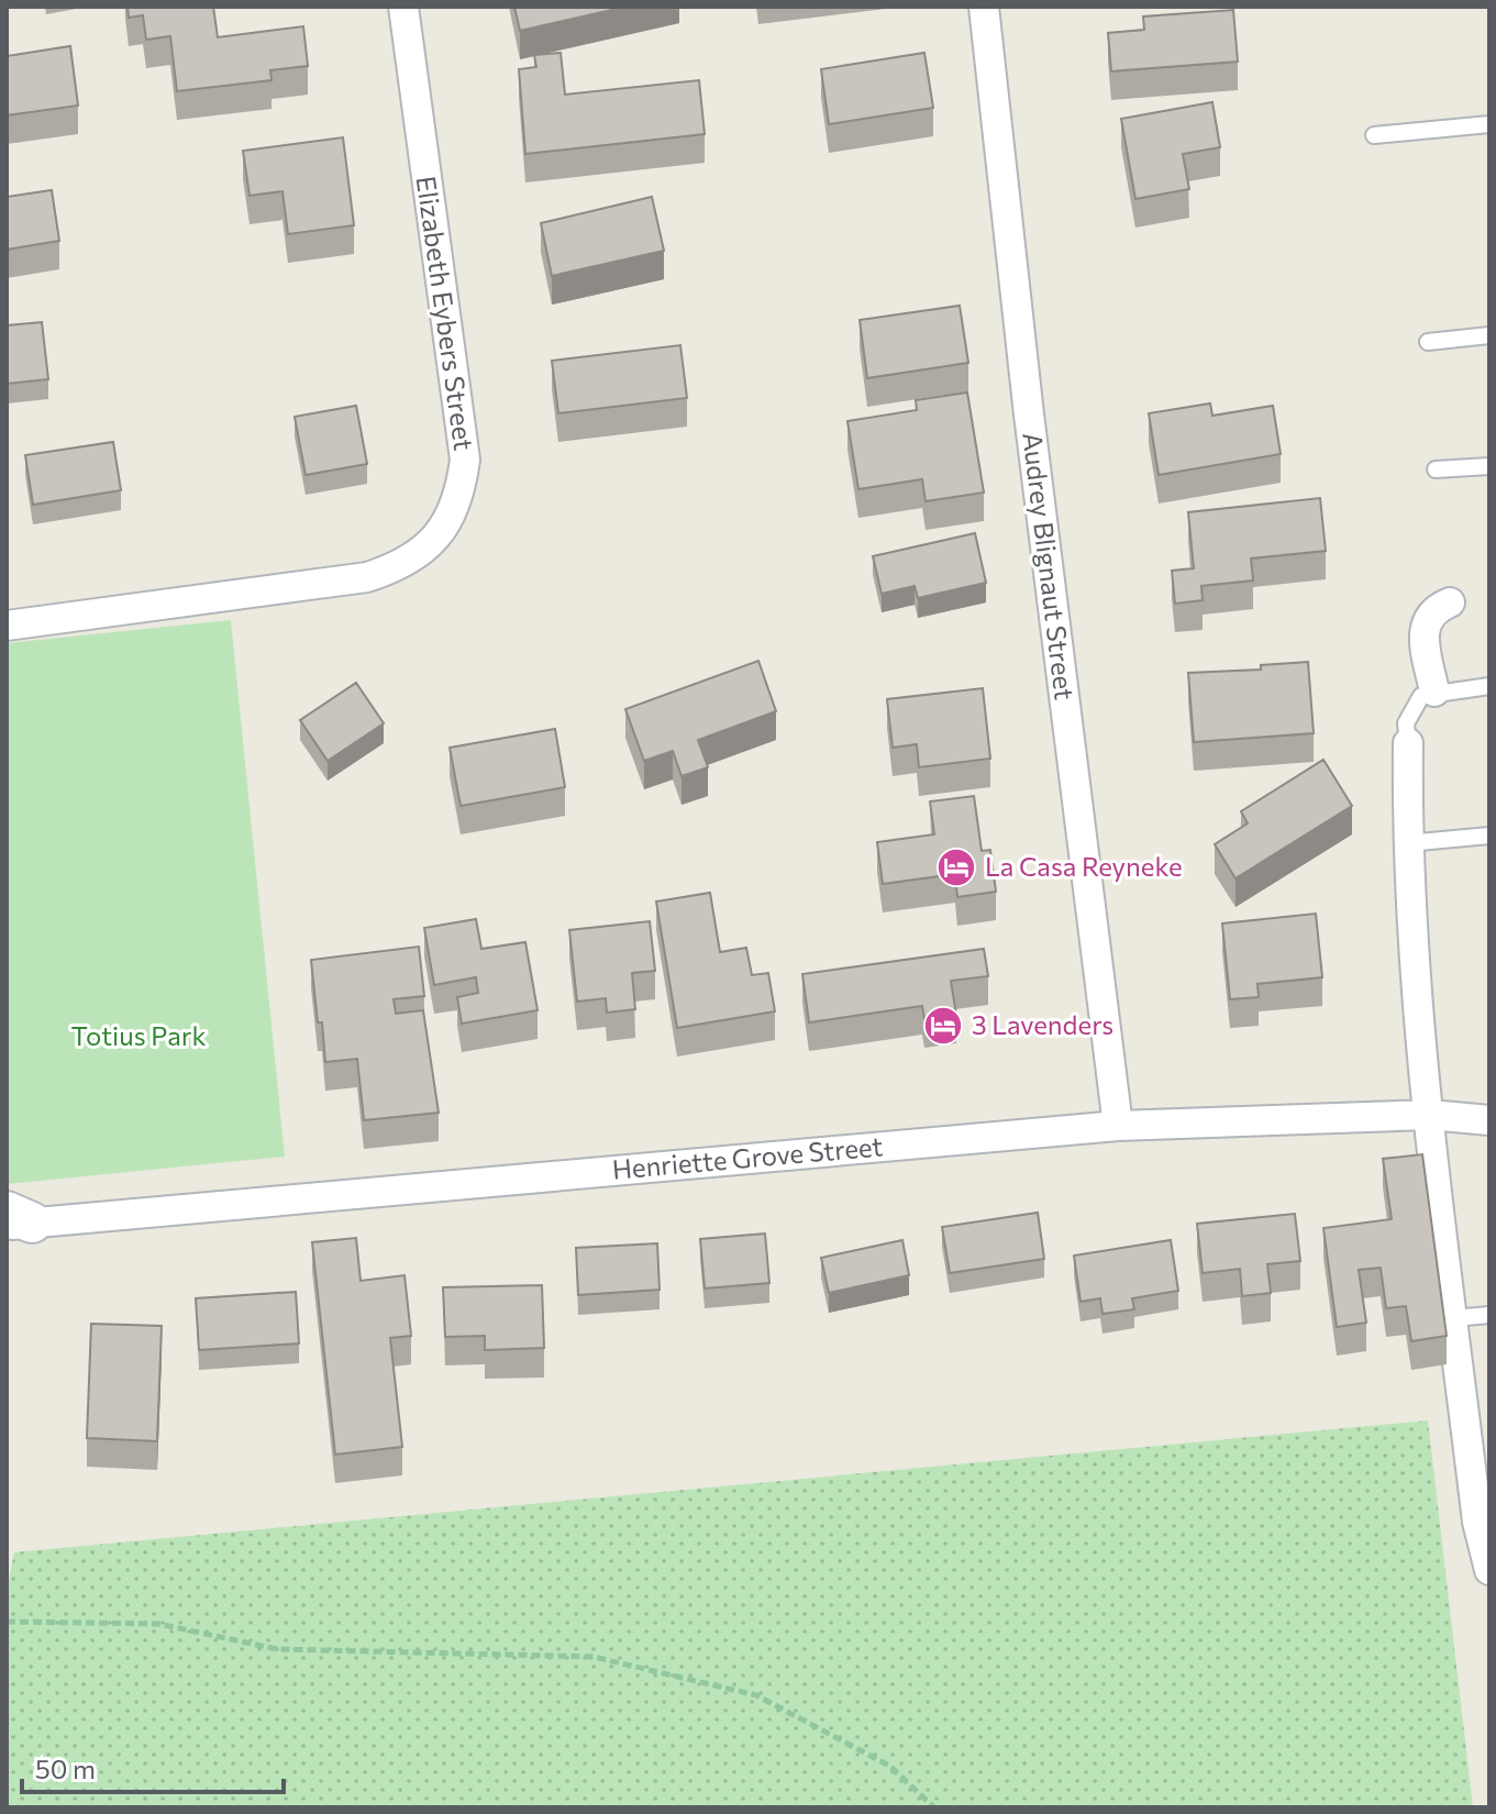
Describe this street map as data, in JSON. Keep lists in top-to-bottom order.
{
  "streets": {
    "street": ["Elizabeth Eybers Street", "Audrey Blignaut Street", "Henriette Grove Street"]
  },
  "crossings": [
    ["Audrey Blignaut Street", "Henriette Grove Street"]
  ],
  "parks": ["Totius Park"],
  "places": {
    "hotel": ["La Casa Reyneke", "3 Lavenders"]
  },
  "scale_bar": "50 m"
}
